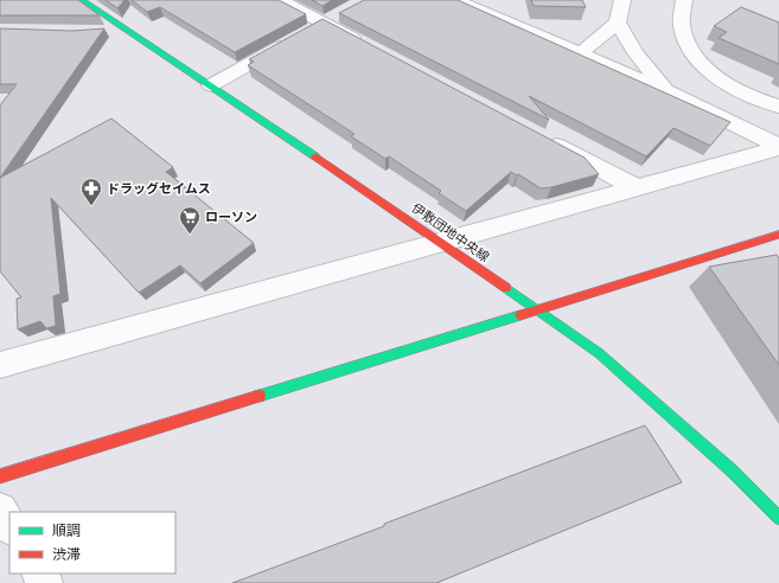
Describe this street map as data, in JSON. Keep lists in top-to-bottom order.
{
  "streets": {
    "street": ["伊敷団地中央線"]
  },
  "places": {
    "pharmacy": ["ドラッグセイムス"],
    "supermarket": ["ローソン"]
  },
  "legend": ["順調", "渋滞"]
}
